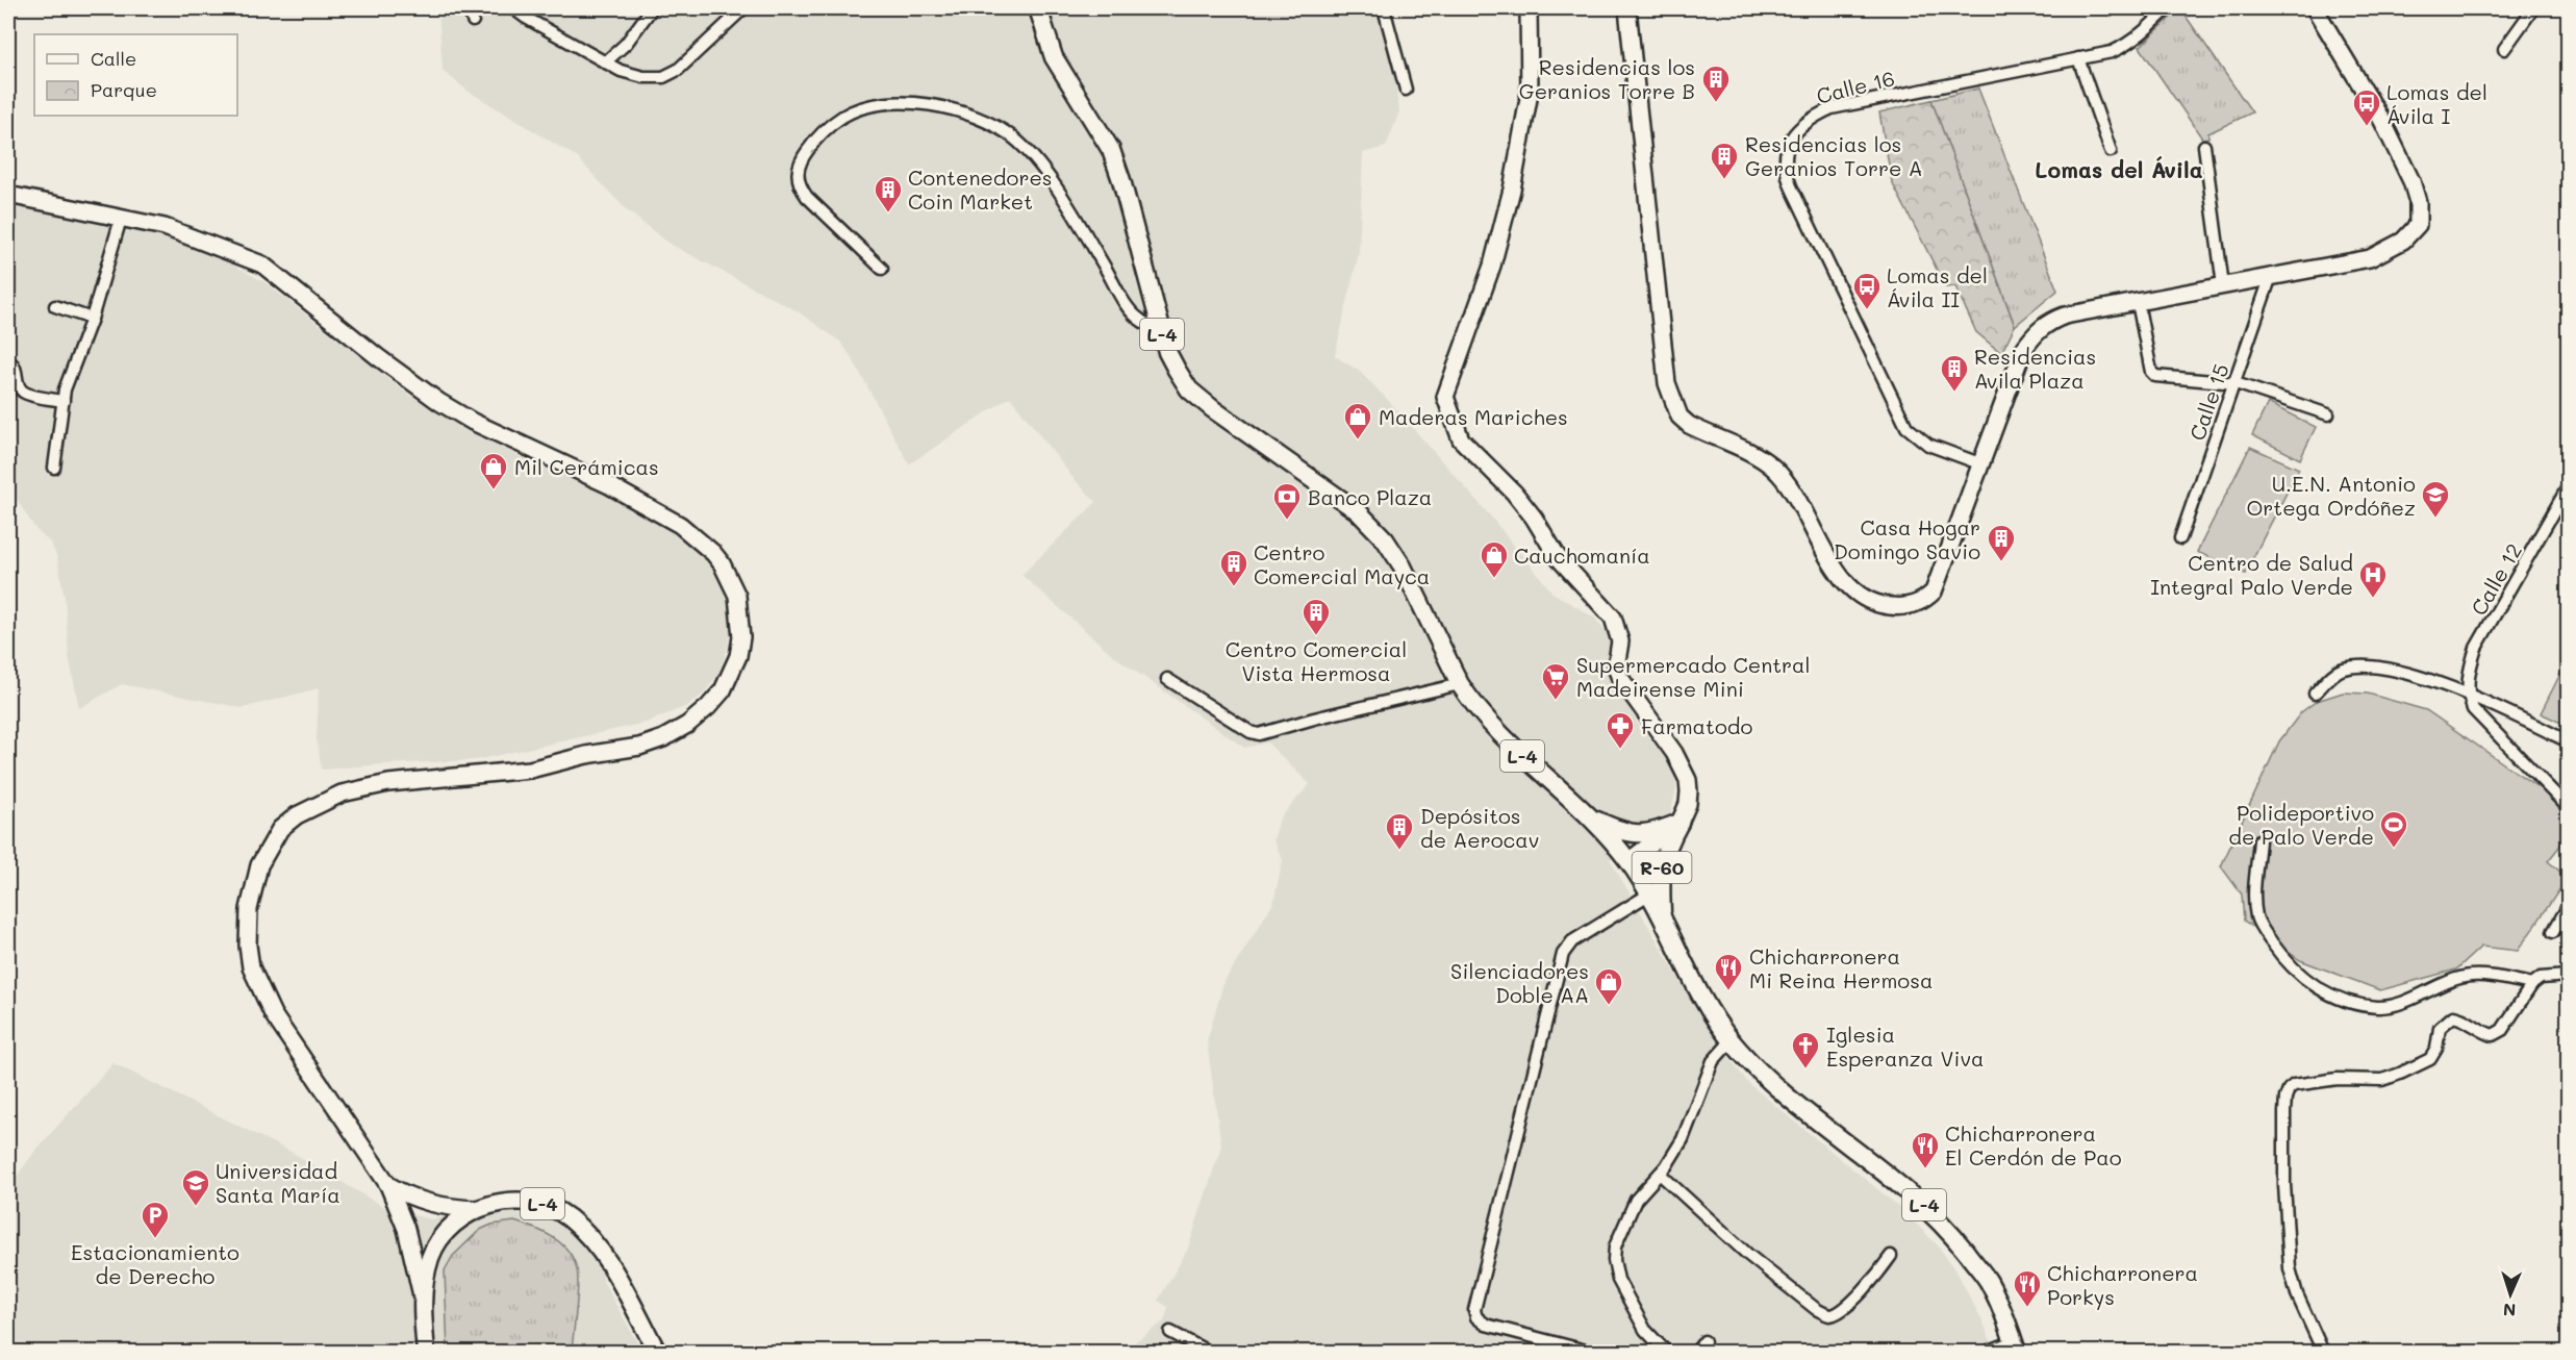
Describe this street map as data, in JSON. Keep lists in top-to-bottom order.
{
  "streets": {
    "main road": ["L-4", "R-60"],
    "street": ["Calle 16", "Calle 15", "Calle 12"]
  },
  "crossings": [
    ["L-4", "R-60"]
  ],
  "districts": ["Lomas del Ávila"],
  "places": {
    "building": [
      "Residencias los Geranios Torre B",
      "Residencias los Geranios Torre A",
      "Contenedores Coin Market",
      "Residencias Avila Plaza",
      "Casa Hogar Domingo Savio",
      "Centro Comercial Mayca",
      "Centro Comercial Vista Hermosa",
      "Depósitos de Aerocav"
    ],
    "bus stop": ["Lomas del Ávila I", "Lomas del Ávila II"],
    "shop": [
      "Maderas Mariches",
      "Mil Cerámicas",
      "Cauchomanía",
      "Silenciadores Doble AA"
    ],
    "school or university": ["U.E.N. Antonio Ortega Ordóñez", "Universidad Santa María"],
    "bank": ["Banco Plaza"],
    "hospital": ["Centro de Salud Integral Palo Verde"],
    "supermarket": ["Supermercado Central Madeirense Mini"],
    "pharmacy": ["Farmatodo"],
    "sports": ["Polideportivo de Palo Verde"],
    "restaurant": ["Chicharronera Mi Reina Hermosa", "Chicharronera El Cerdón de Pao", "Chicharronera Porkys"],
    "church": ["Iglesia Esperanza Viva"],
    "parking": ["Estacionamiento de Derecho"]
  },
  "legend": ["Calle", "Parque"],
  "north": "bottom"
}
